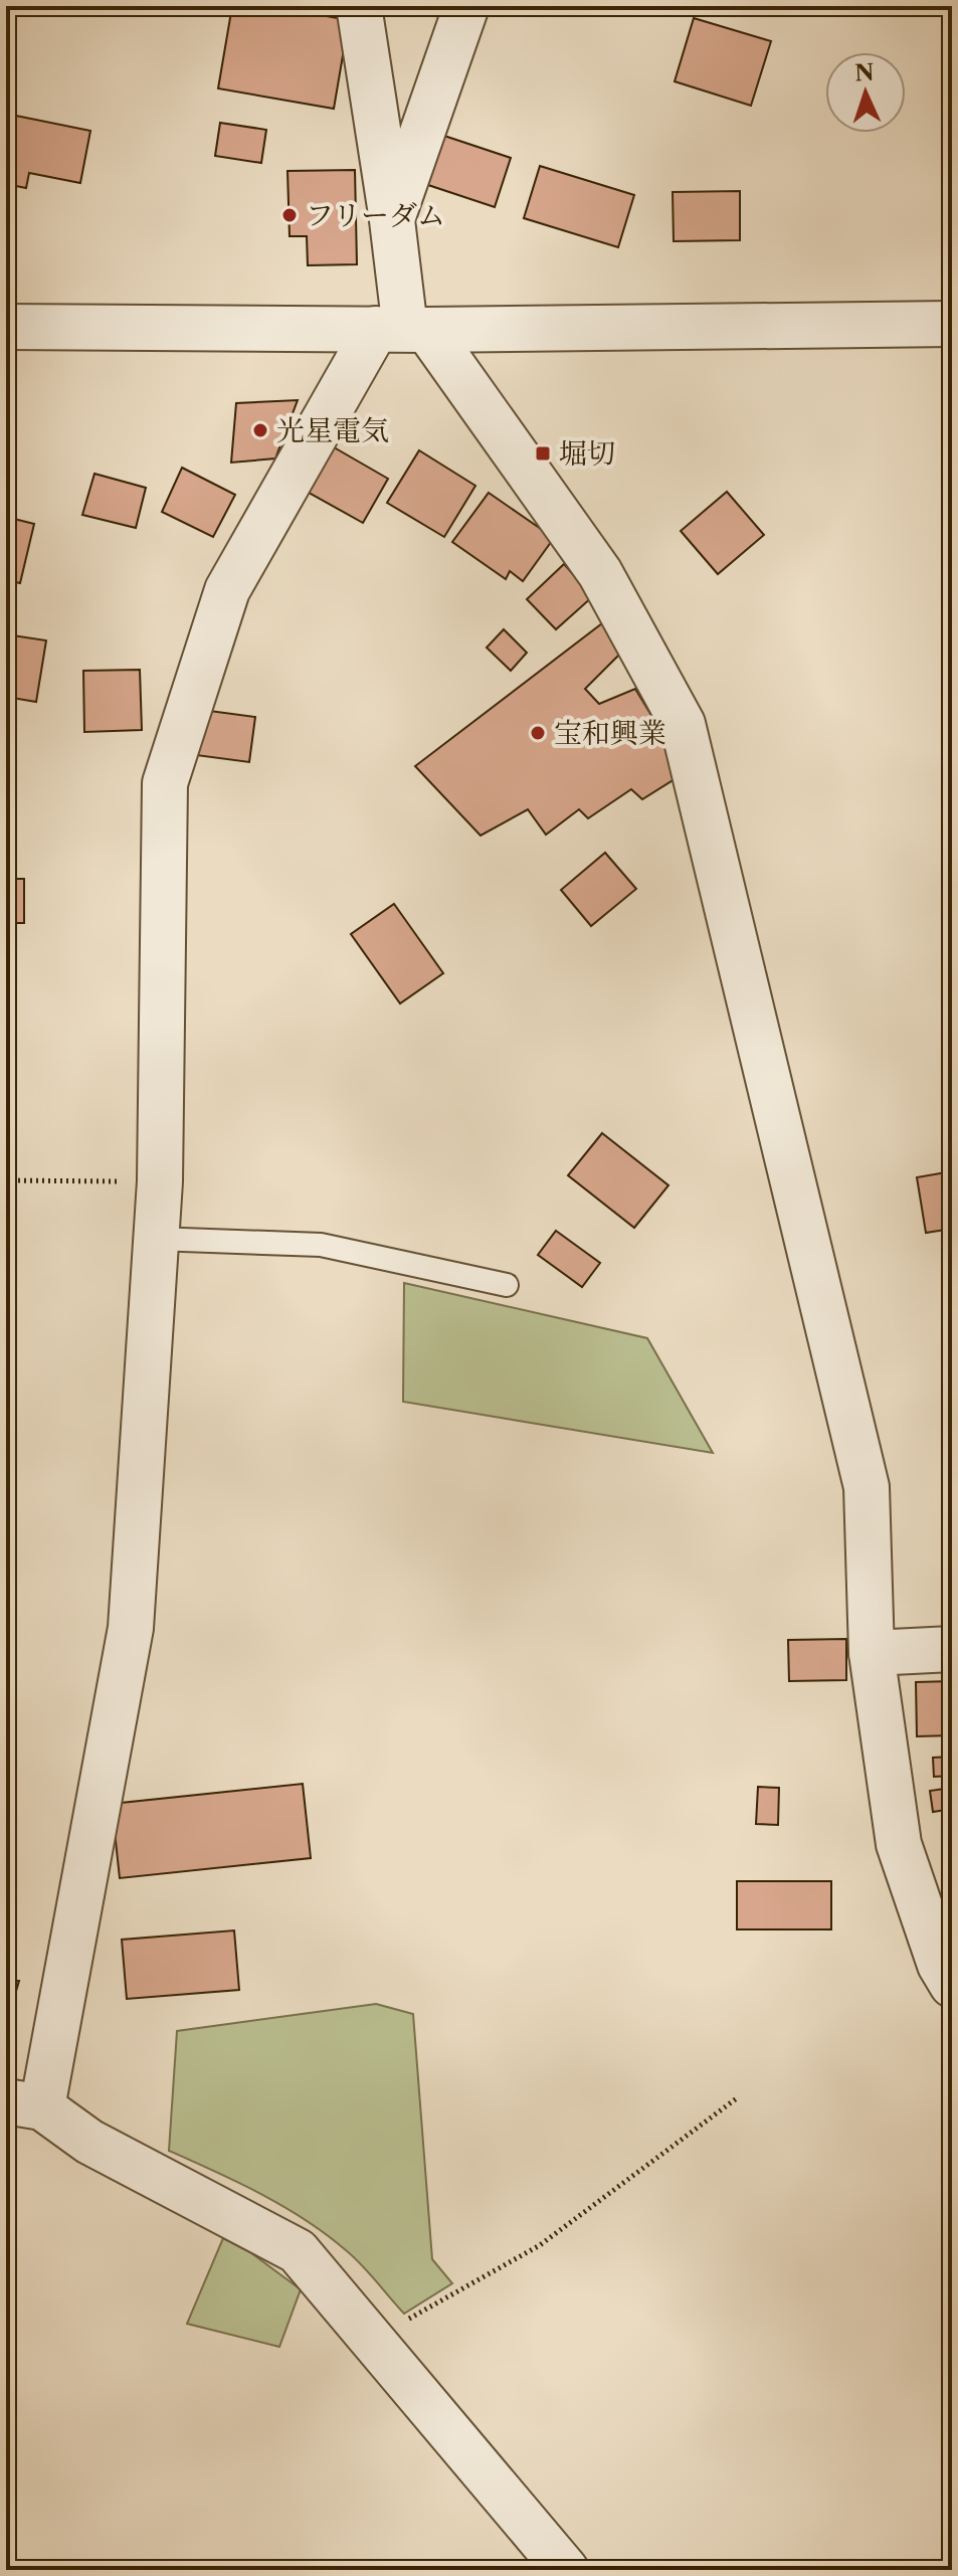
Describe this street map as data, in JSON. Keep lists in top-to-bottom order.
{
  "places": {
    "other": ["フリーダム", "光星電気", "宝和興業"],
    "transit": ["堀切"]
  },
  "north": "top"
}
